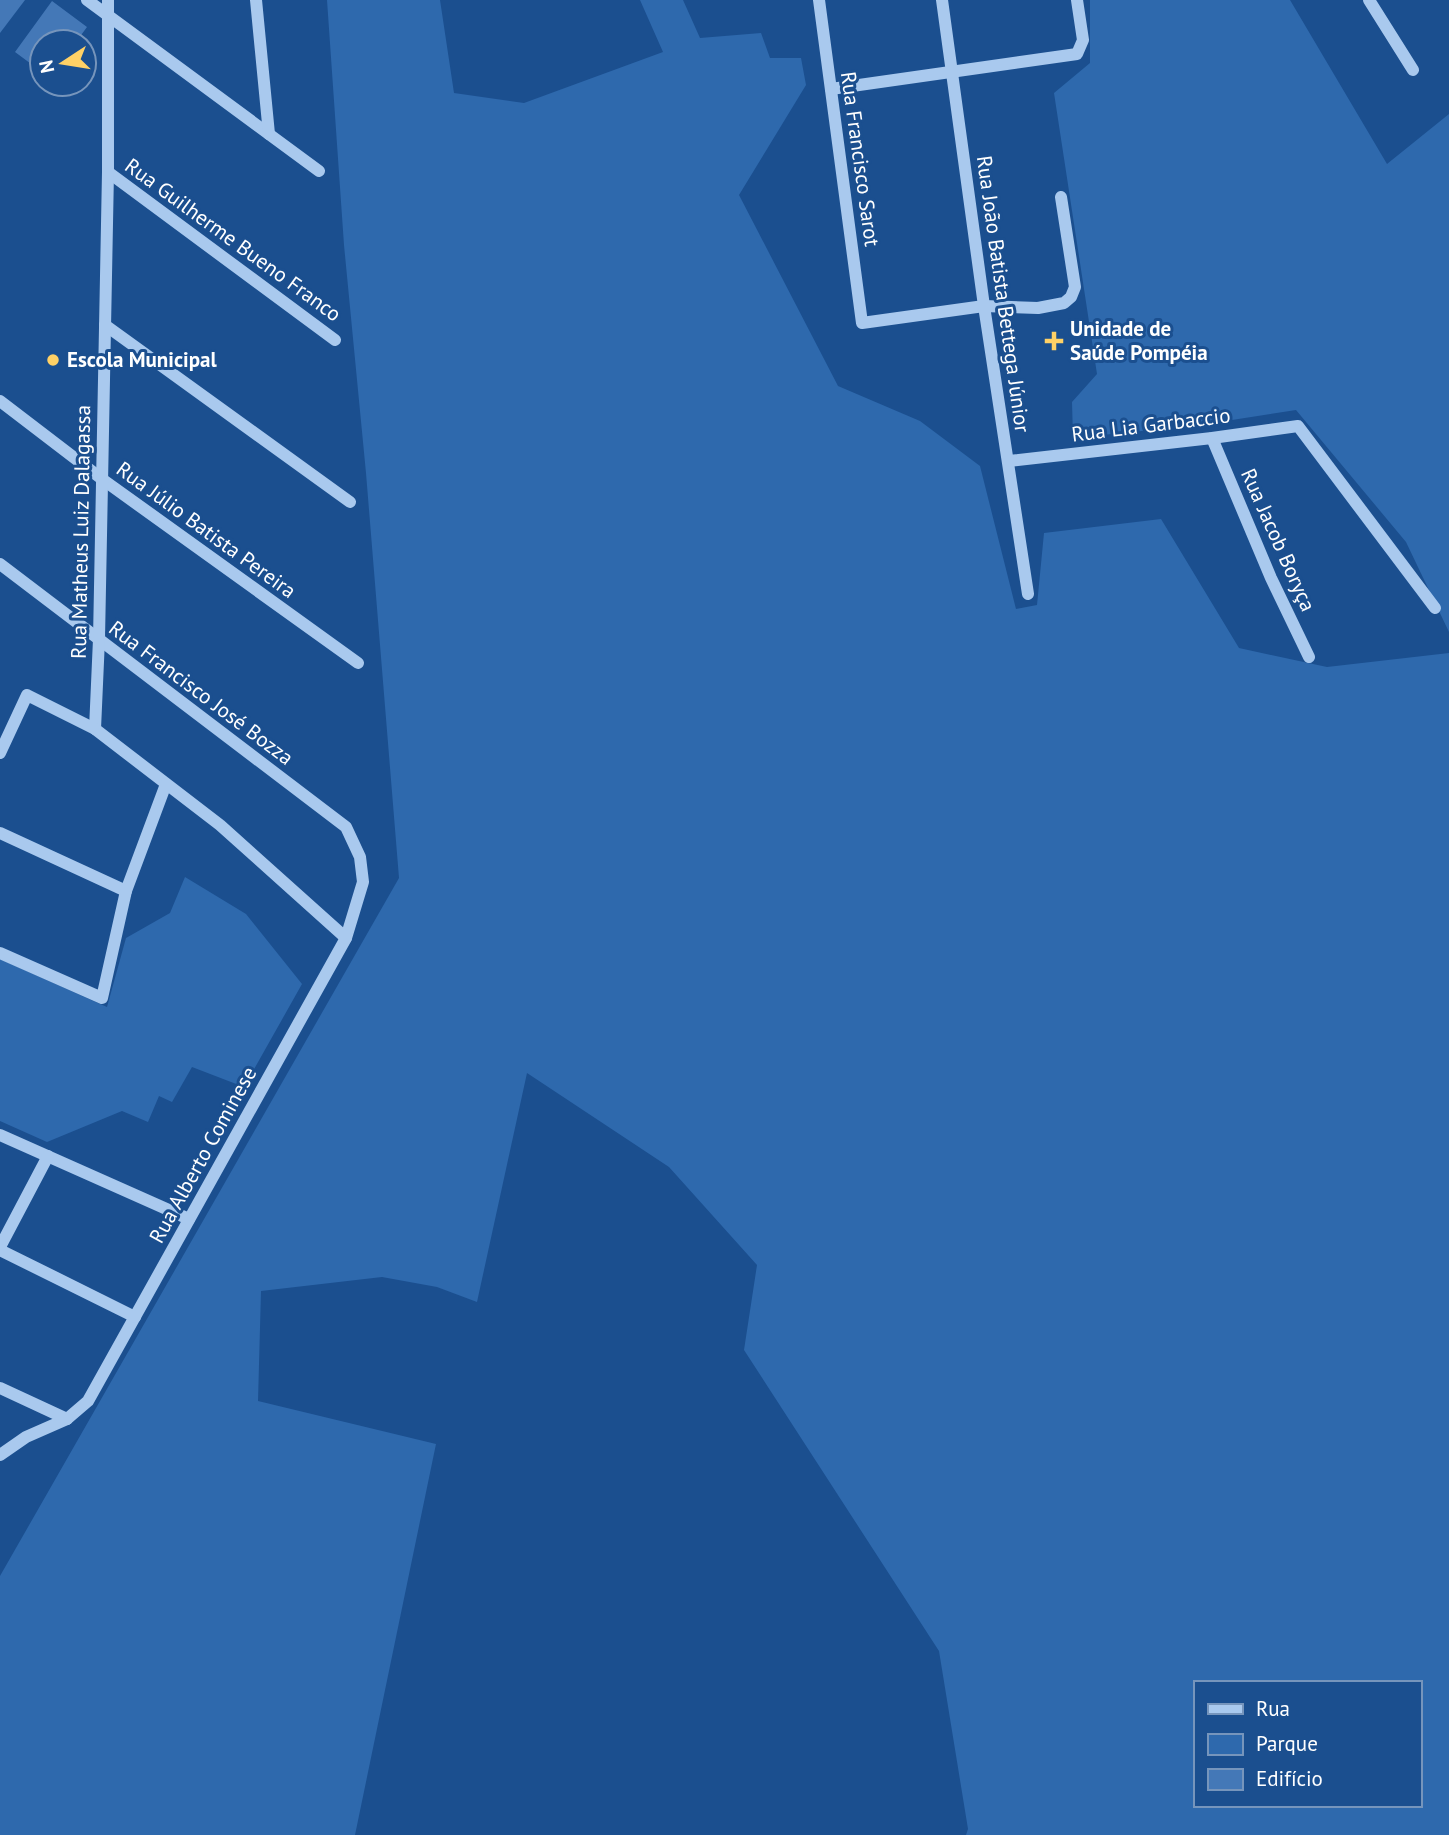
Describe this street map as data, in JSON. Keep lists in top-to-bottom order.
{
  "streets": {
    "street": [
      "Rua Francisco Sarot",
      "Rua Guilherme Bueno Franco",
      "Rua João Batista Bettega Júnior",
      "Rua Lia Garbaccio",
      "Rua Júlio Batista Pereira",
      "Rua Matheus Luiz Dalagassa",
      "Rua Jacob Boryça",
      "Rua Francisco José Bozza",
      "Rua Alberto Cominese"
    ]
  },
  "crossings": [
    ["Rua Francisco Sarot", "Rua João Batista Bettega Júnior"],
    ["Rua Guilherme Bueno Franco", "Rua Matheus Luiz Dalagassa"],
    ["Rua João Batista Bettega Júnior", "Rua Lia Garbaccio"],
    ["Rua Lia Garbaccio", "Rua Jacob Boryça"],
    ["Rua Júlio Batista Pereira", "Rua Matheus Luiz Dalagassa"],
    ["Rua Matheus Luiz Dalagassa", "Rua Francisco José Bozza"],
    ["Rua Francisco José Bozza", "Rua Alberto Cominese"]
  ],
  "places": {
    "health": ["Unidade de Saúde Pompéia"],
    "other": ["Escola Municipal"]
  },
  "legend": ["Rua", "Parque", "Edifício"],
  "north": "left"
}
